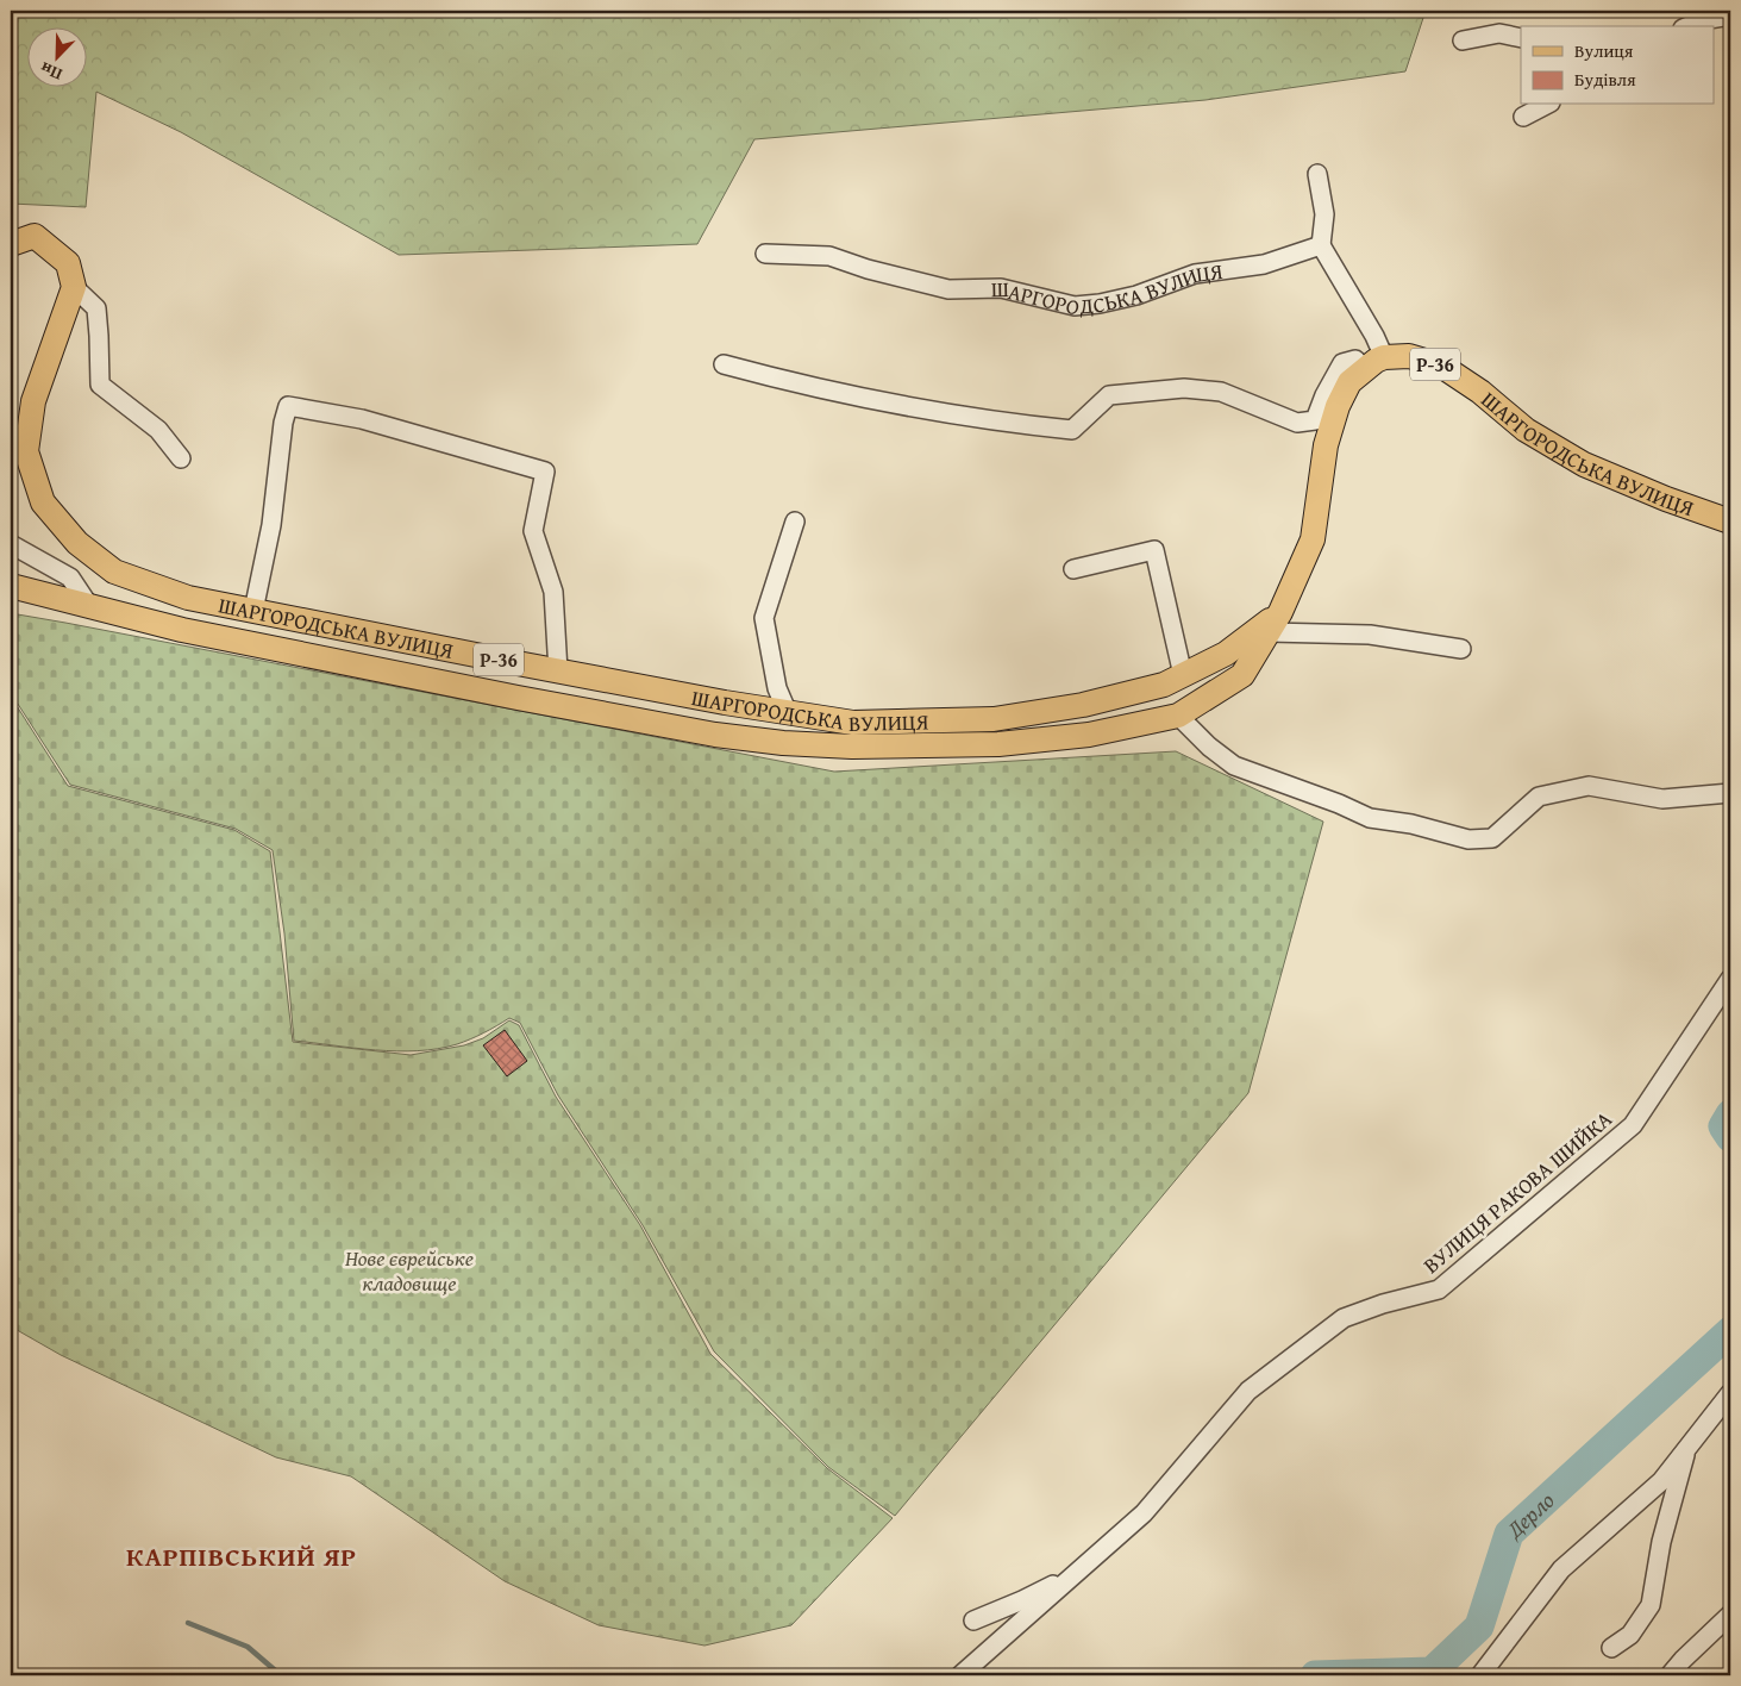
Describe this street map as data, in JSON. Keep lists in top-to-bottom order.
{
  "streets": {
    "main road": ["ШАРГОРОДСЬКА ВУЛИЦЯ", "Р-36"],
    "street": ["ВУЛИЦЯ РАКОВА ШИЙКА"]
  },
  "districts": ["КАРПІВСЬКИЙ ЯР"],
  "water": ["Дерло"],
  "parks": ["Нове єврейське кладовище"],
  "legend": ["Вулиця", "Будівля"],
  "north": "bottom left"
}
